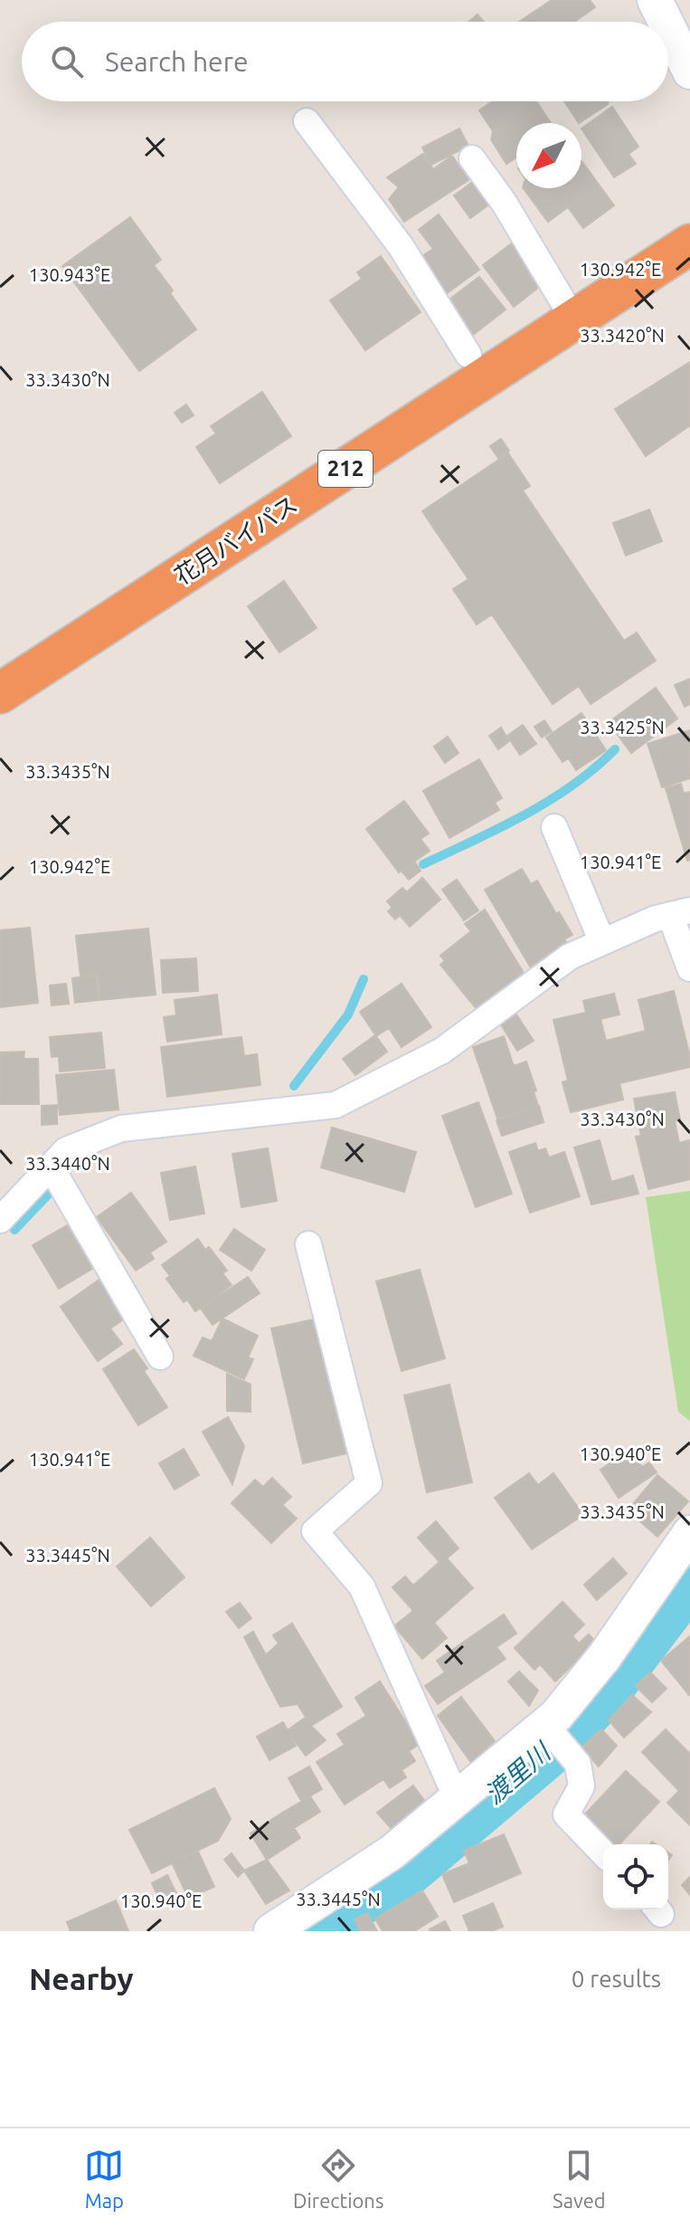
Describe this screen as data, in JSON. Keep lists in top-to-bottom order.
{
  "streets": {
    "highway": ["212", "花月バイパス"]
  },
  "water": ["渡里川"],
  "north": "bottom left",
  "page": {
    "search": "Search here",
    "heading": ["Nearby", "0 results"],
    "nav": ["Map", "Directions", "Saved"]
  },
  "coordinates": [
    "130.942°E",
    "130.943°E",
    "33.3420°N",
    "33.3430°N",
    "33.3425°N",
    "33.3435°N",
    "130.941°E",
    "33.3440°N",
    "130.940°E",
    "33.3445°N"
  ]
}
